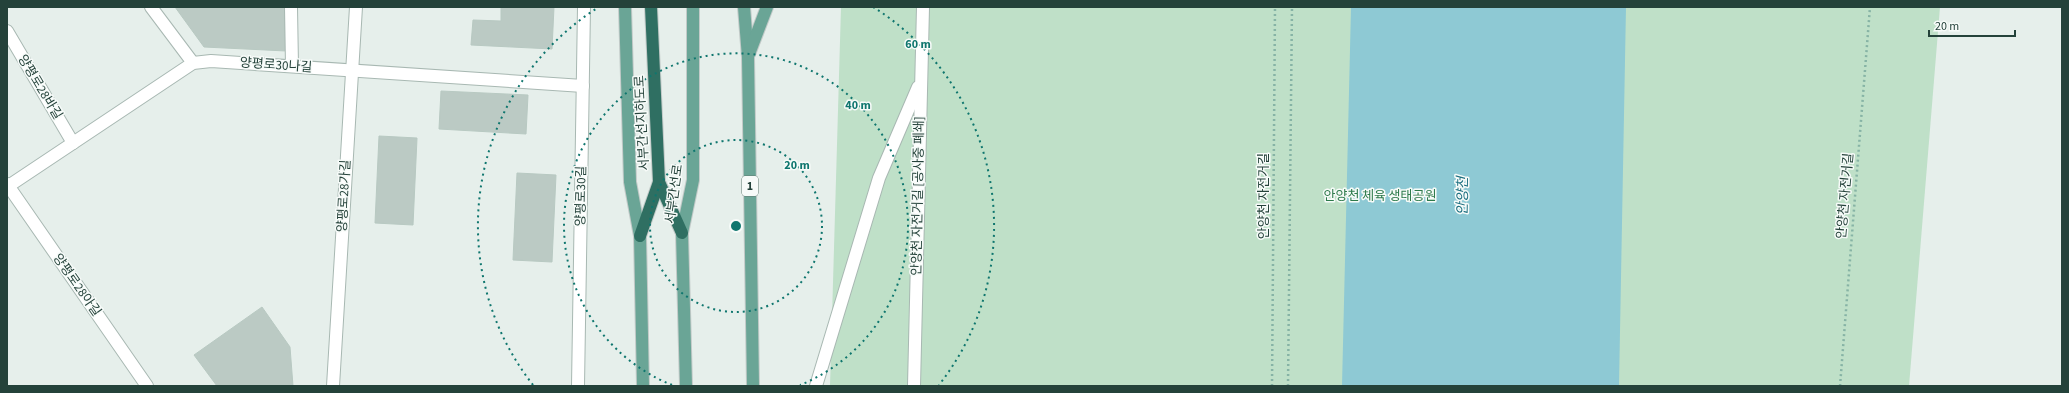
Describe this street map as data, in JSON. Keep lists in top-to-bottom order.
{
  "streets": {
    "highway": ["서부간선지하도로"],
    "main road": ["1", "서부간선로"],
    "street": [
      "양평로30나길",
      "양평로28바길",
      "양평로28가길",
      "양평로30길",
      "안양천 자전거길 [공사중 폐쇄]",
      "양평로28아길"
    ],
    "path": ["안양천 자전거길"]
  },
  "crossings": [
    ["양평로30나길", "양평로28가길"],
    ["양평로30나길", "양평로30길"],
    ["서부간선지하도로", "서부간선로"]
  ],
  "water": ["안양천"],
  "parks": ["안양천 체육 생태공원"],
  "scale_bar": "20 m",
  "rings": ["60 m", "40 m", "20 m"]
}
